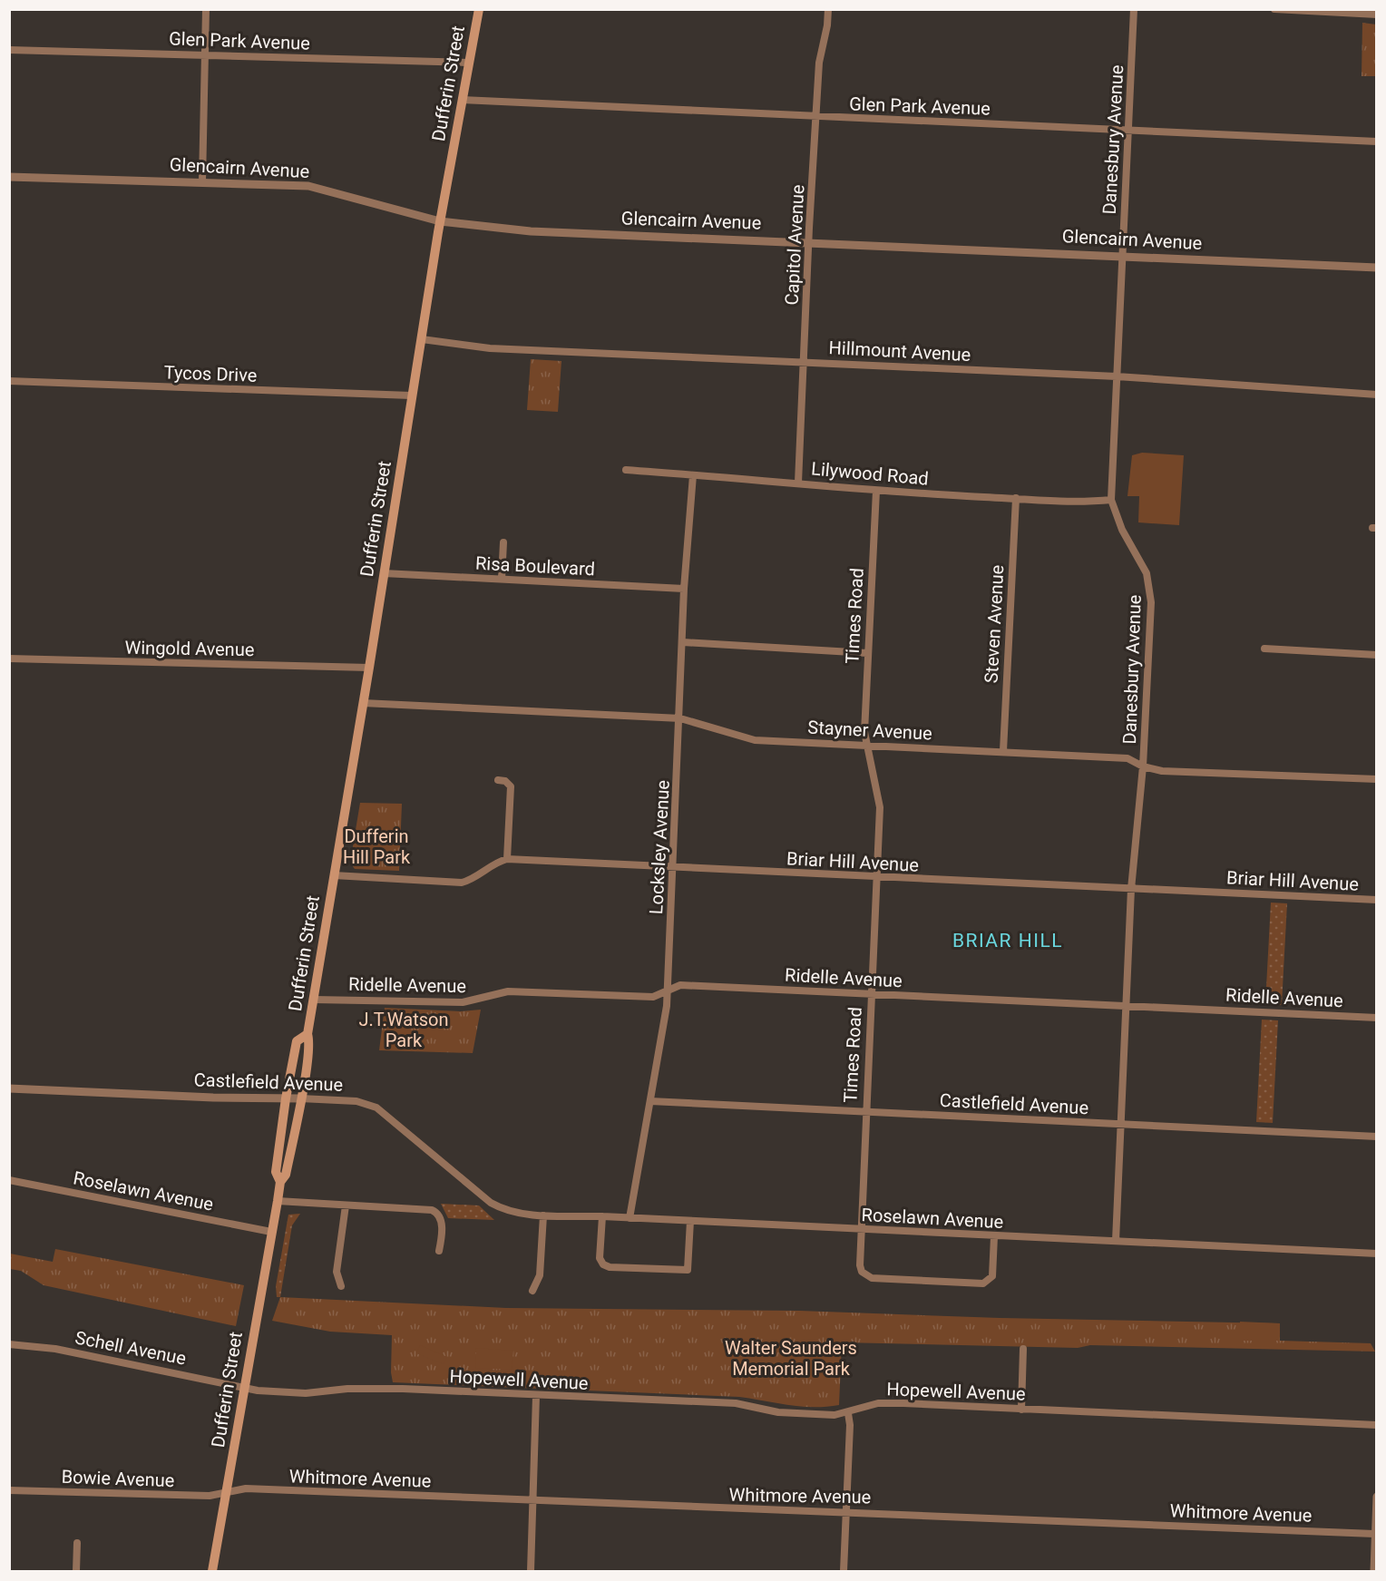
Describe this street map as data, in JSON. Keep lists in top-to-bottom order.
{
  "streets": {
    "main road": ["Dufferin Street"],
    "street": [
      "Glen Park Avenue",
      "Danesbury Avenue",
      "Glencairn Avenue",
      "Capitol Avenue",
      "Hillmount Avenue",
      "Tycos Drive",
      "Lilywood Road",
      "Risa Boulevard",
      "Times Road",
      "Steven Avenue",
      "Wingold Avenue",
      "Stayner Avenue",
      "Locksley Avenue",
      "Briar Hill Avenue",
      "Ridelle Avenue",
      "Castlefield Avenue",
      "Roselawn Avenue",
      "Schell Avenue",
      "Hopewell Avenue",
      "Bowie Avenue",
      "Whitmore Avenue"
    ]
  },
  "crossings": [
    ["Glen Park Avenue", "Dufferin Street"],
    ["Glen Park Avenue", "Danesbury Avenue"],
    ["Glen Park Avenue", "Capitol Avenue"],
    ["Dufferin Street", "Glencairn Avenue"],
    ["Dufferin Street", "Hillmount Avenue"],
    ["Dufferin Street", "Tycos Drive"],
    ["Dufferin Street", "Risa Boulevard"],
    ["Dufferin Street", "Wingold Avenue"],
    ["Dufferin Street", "Stayner Avenue"],
    ["Dufferin Street", "Ridelle Avenue"],
    ["Dufferin Street", "Castlefield Avenue"],
    ["Dufferin Street", "Roselawn Avenue"],
    ["Dufferin Street", "Schell Avenue"],
    ["Dufferin Street", "Hopewell Avenue"],
    ["Dufferin Street", "Bowie Avenue"],
    ["Dufferin Street", "Whitmore Avenue"],
    ["Danesbury Avenue", "Glencairn Avenue"],
    ["Danesbury Avenue", "Hillmount Avenue"],
    ["Danesbury Avenue", "Lilywood Road"],
    ["Danesbury Avenue", "Stayner Avenue"],
    ["Danesbury Avenue", "Briar Hill Avenue"],
    ["Danesbury Avenue", "Ridelle Avenue"],
    ["Danesbury Avenue", "Castlefield Avenue"],
    ["Danesbury Avenue", "Roselawn Avenue"],
    ["Glencairn Avenue", "Capitol Avenue"],
    ["Capitol Avenue", "Hillmount Avenue"],
    ["Capitol Avenue", "Lilywood Road"],
    ["Lilywood Road", "Times Road"],
    ["Lilywood Road", "Steven Avenue"],
    ["Lilywood Road", "Locksley Avenue"],
    ["Risa Boulevard", "Locksley Avenue"],
    ["Times Road", "Stayner Avenue"],
    ["Times Road", "Briar Hill Avenue"],
    ["Times Road", "Ridelle Avenue"],
    ["Times Road", "Castlefield Avenue"],
    ["Times Road", "Roselawn Avenue"],
    ["Steven Avenue", "Stayner Avenue"],
    ["Stayner Avenue", "Locksley Avenue"],
    ["Locksley Avenue", "Briar Hill Avenue"],
    ["Locksley Avenue", "Ridelle Avenue"],
    ["Locksley Avenue", "Castlefield Avenue"],
    ["Locksley Avenue", "Roselawn Avenue"],
    ["Castlefield Avenue", "Roselawn Avenue"],
    ["Schell Avenue", "Hopewell Avenue"],
    ["Bowie Avenue", "Whitmore Avenue"]
  ],
  "districts": ["BRIAR HILL"],
  "parks": ["Dufferin Hill Park", "J.T.Watson Park", "Walter Saunders Memorial Park"]
}
